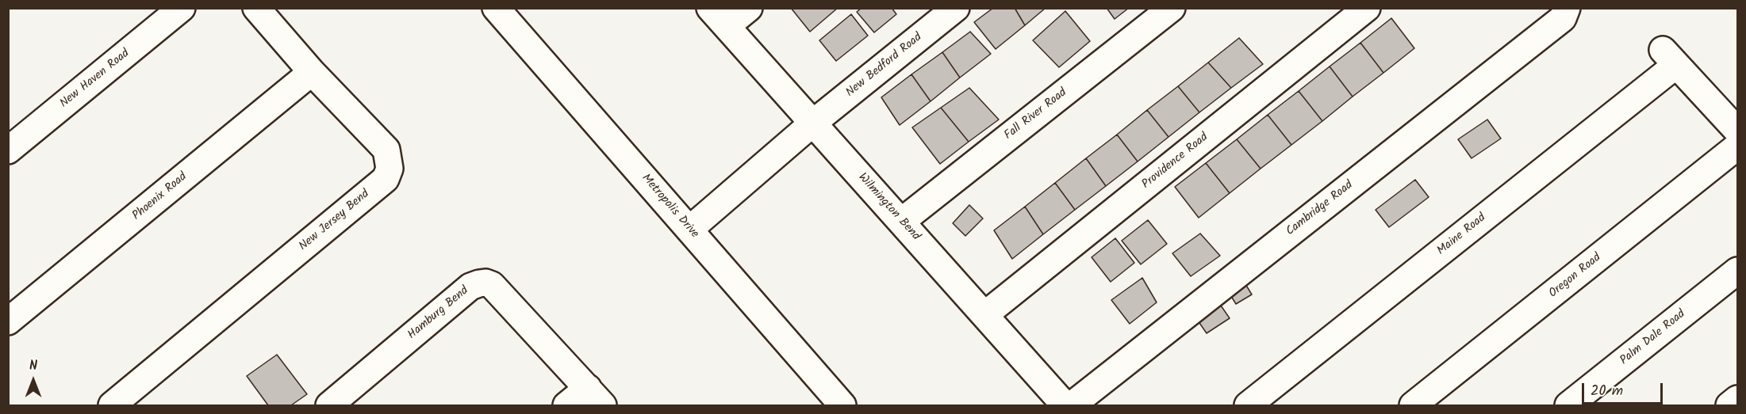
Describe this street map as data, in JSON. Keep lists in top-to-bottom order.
{
  "streets": {
    "street": [
      "New Bedford Road",
      "New Haven Road",
      "Fall River Road",
      "Providence Road",
      "Phoenix Road",
      "Metropolis Drive",
      "Wilmington Bend",
      "Cambridge Road",
      "New Jersey Bend",
      "Maine Road",
      "Oregon Road",
      "Hamburg Bend",
      "Palm Dale Road"
    ]
  },
  "crossings": [
    ["New Bedford Road", "Metropolis Drive"],
    ["New Bedford Road", "Wilmington Bend"],
    ["Fall River Road", "Wilmington Bend"],
    ["Providence Road", "Wilmington Bend"],
    ["Phoenix Road", "New Jersey Bend"],
    ["Wilmington Bend", "Cambridge Road"]
  ],
  "scale_bar": "20 m",
  "north": "top"
}
